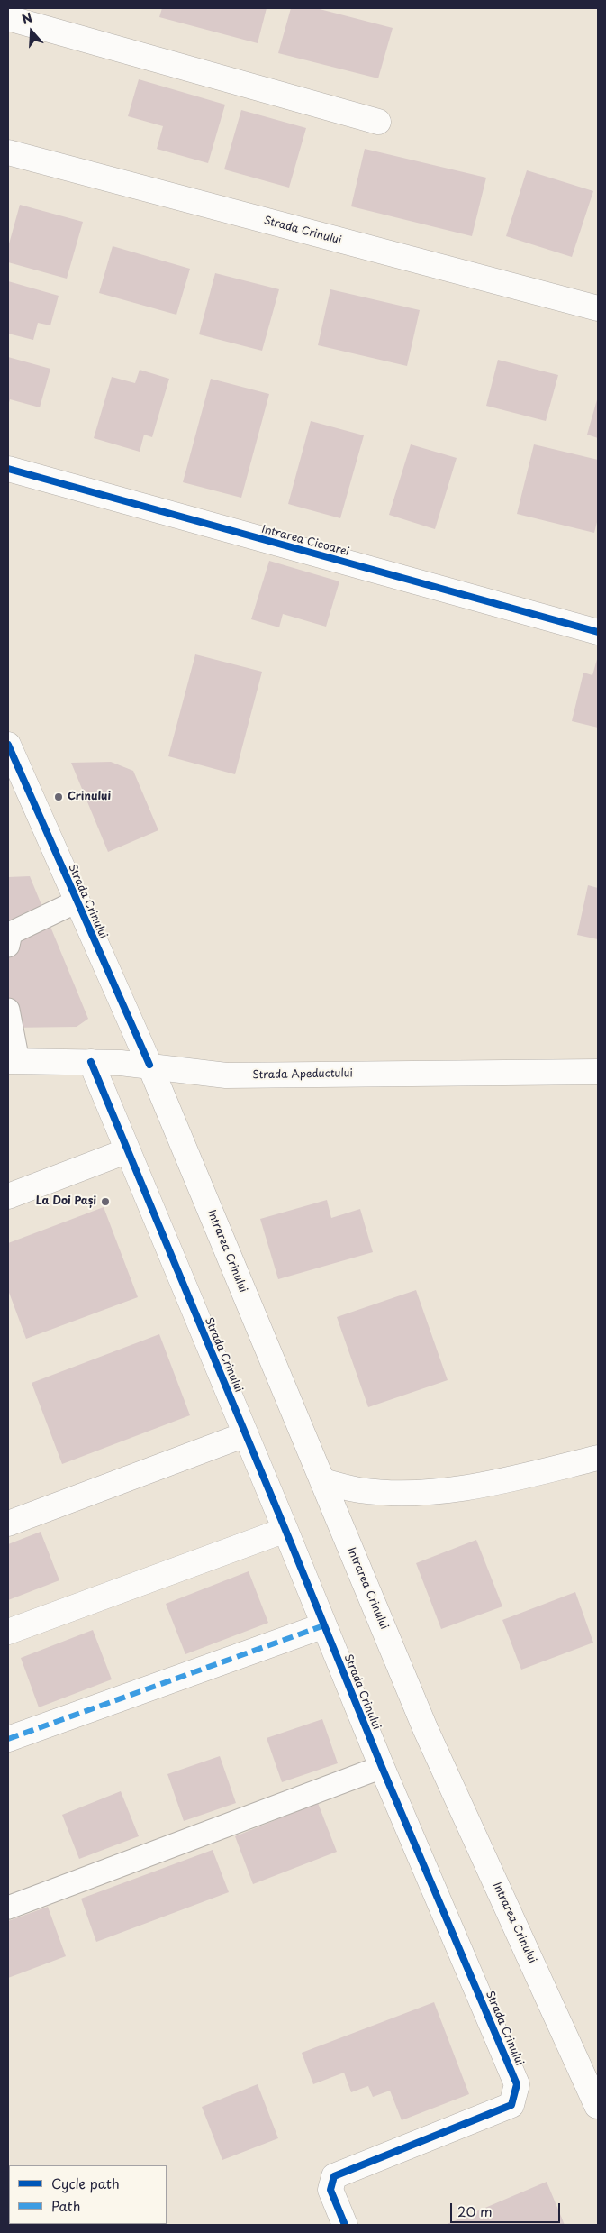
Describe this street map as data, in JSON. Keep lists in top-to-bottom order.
{
  "streets": {
    "street": [
      "Strada Crinului",
      "Intrarea Cicoarei",
      "Strada Apeductului",
      "Intrarea Crinului"
    ]
  },
  "crossings": [
    ["Strada Crinului", "Strada Apeductului"],
    ["Strada Crinului", "Intrarea Crinului"],
    ["Strada Apeductului", "Intrarea Crinului"]
  ],
  "places": ["Crinului", "La Doi Pași"],
  "legend": ["Cycle path", "Path"],
  "scale_bar": "20 m",
  "north": "top"
}
